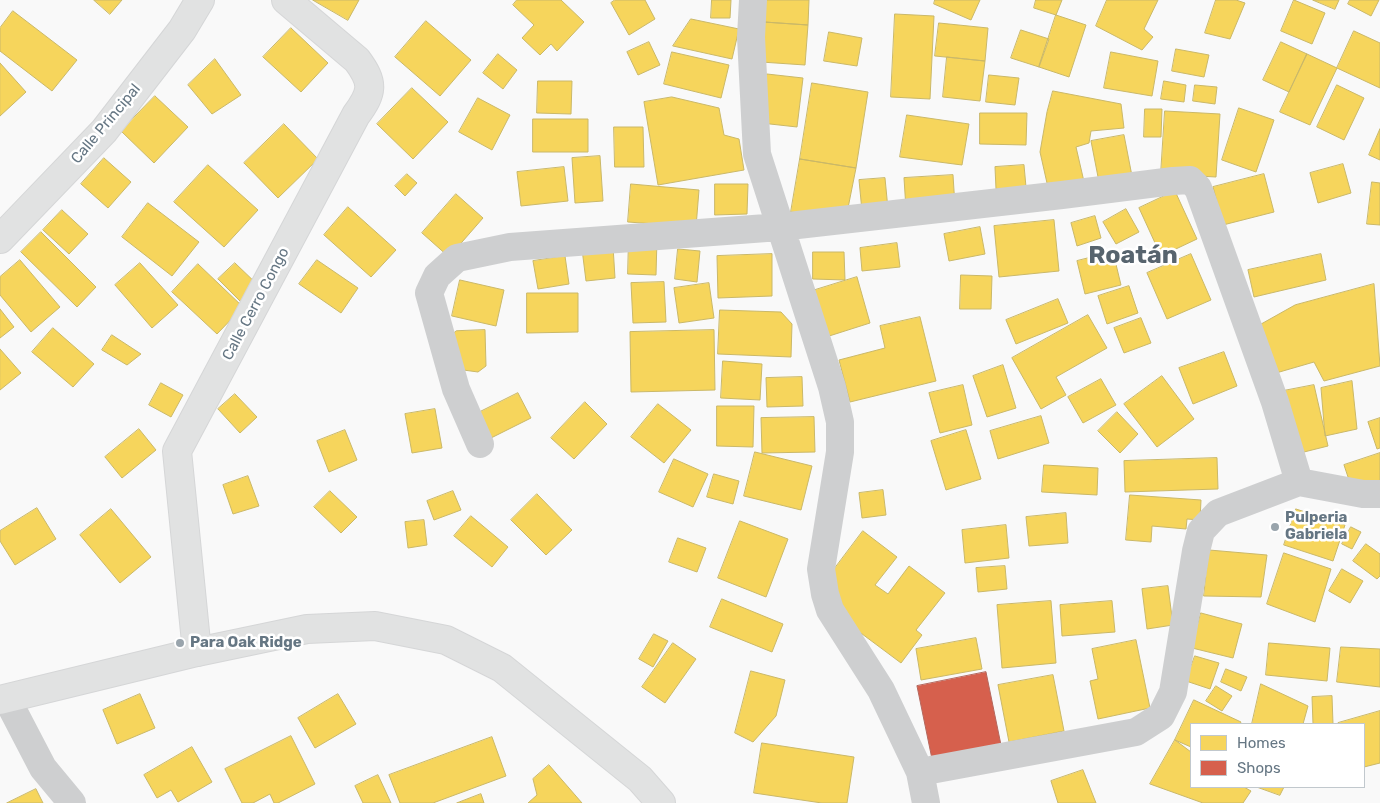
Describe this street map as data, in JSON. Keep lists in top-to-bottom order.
{
  "streets": {
    "street": ["Calle Principal", "Calle Cerro Congo"]
  },
  "districts": ["Roatán"],
  "places": ["Pulperia Gabriela", "Para Oak Ridge"],
  "legend": ["Homes", "Shops"]
}
